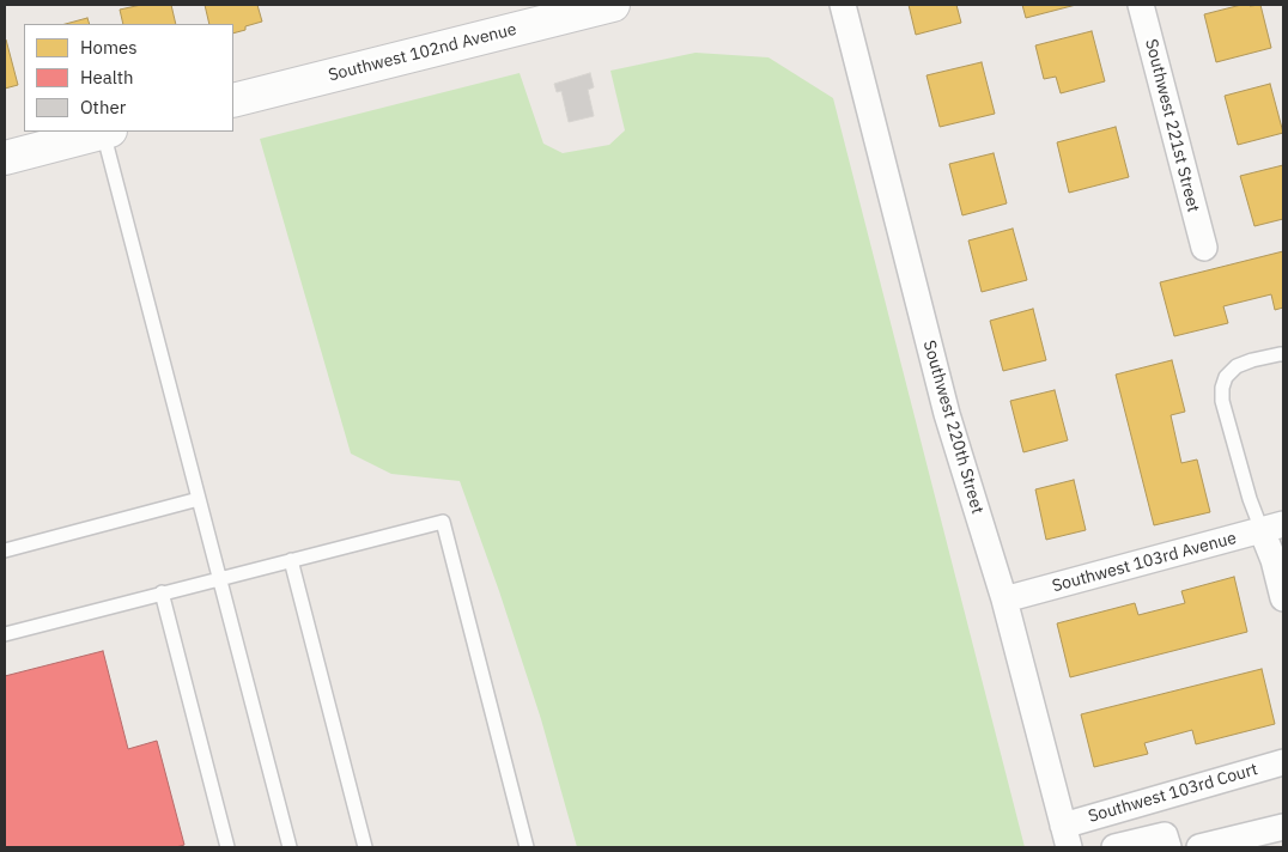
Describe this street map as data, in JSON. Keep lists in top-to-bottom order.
{
  "streets": {
    "street": [
      "Southwest 102nd Avenue",
      "Southwest 221st Street",
      "Southwest 220th Street",
      "Southwest 103rd Avenue",
      "Southwest 103rd Court"
    ]
  },
  "crossings": [
    ["Southwest 220th Street", "Southwest 103rd Avenue"],
    ["Southwest 220th Street", "Southwest 103rd Court"]
  ],
  "legend": ["Homes", "Health", "Other"]
}
